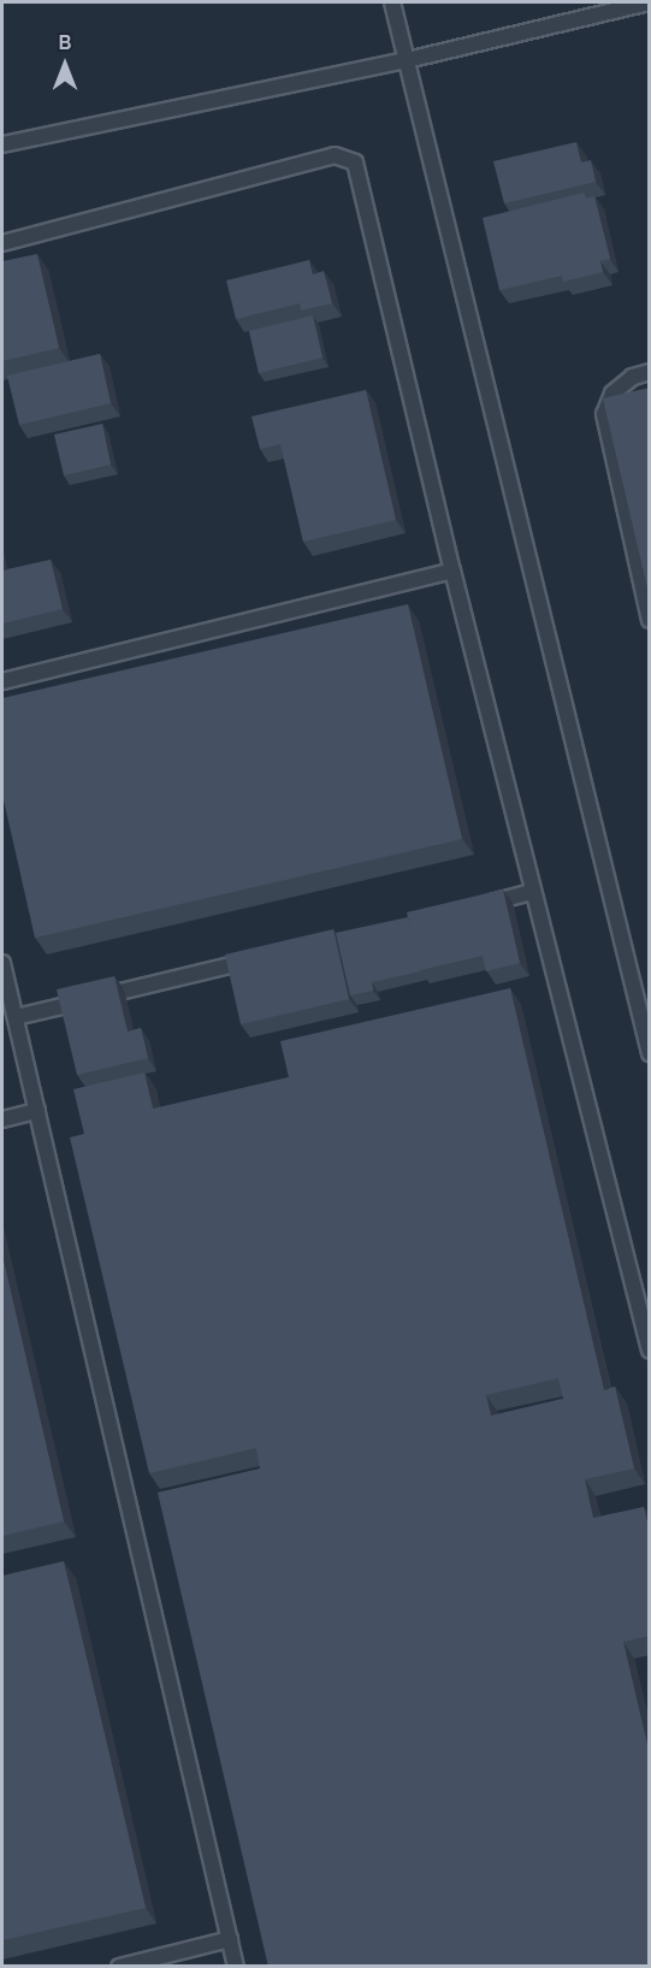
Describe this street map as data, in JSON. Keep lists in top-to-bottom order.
{
  "north": "top"
}
